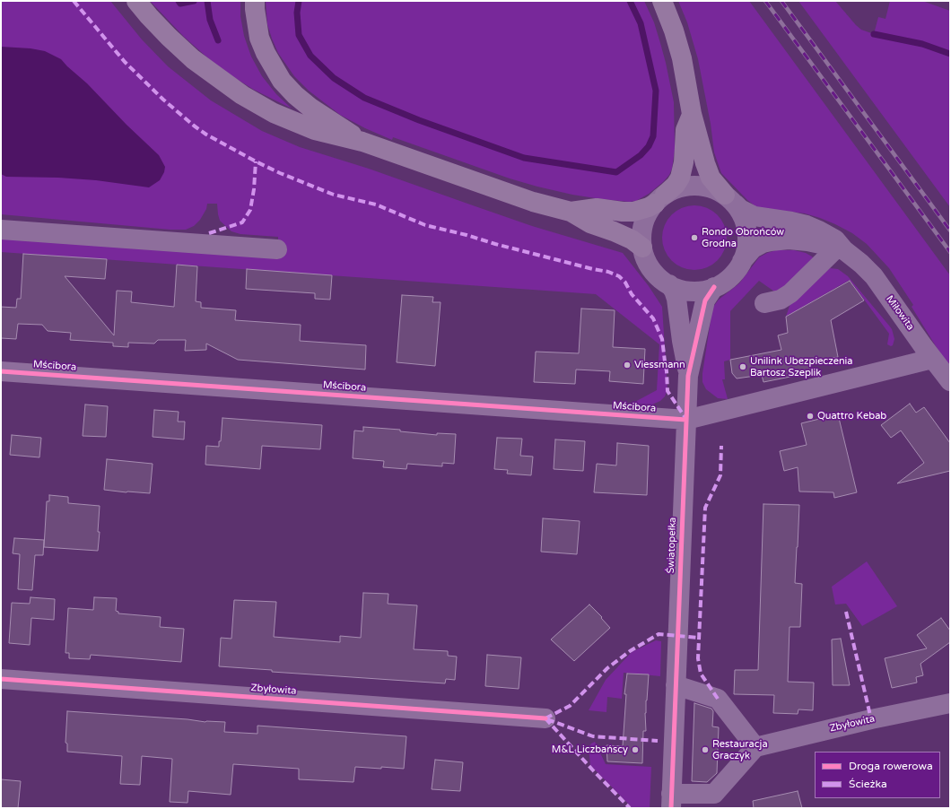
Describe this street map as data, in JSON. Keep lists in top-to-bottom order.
{
  "streets": {
    "street": [
      "Miłowita",
      "Mścibora",
      "Światopełka",
      "Zbyłowita"
    ]
  },
  "crossings": [
    ["Miłowita", "Mścibora"],
    ["Miłowita", "Światopełka"],
    ["Mścibora", "Światopełka"]
  ],
  "places": [
    "Rondo Obrońców Grodna",
    "Viessmann",
    "Unilink Ubezpieczenia Bartosz Szeplik",
    "Quattro Kebab",
    "M&L Liczbańscy",
    "Restauracja Graczyk"
  ],
  "legend": ["Droga rowerowa", "Ścieżka"]
}
